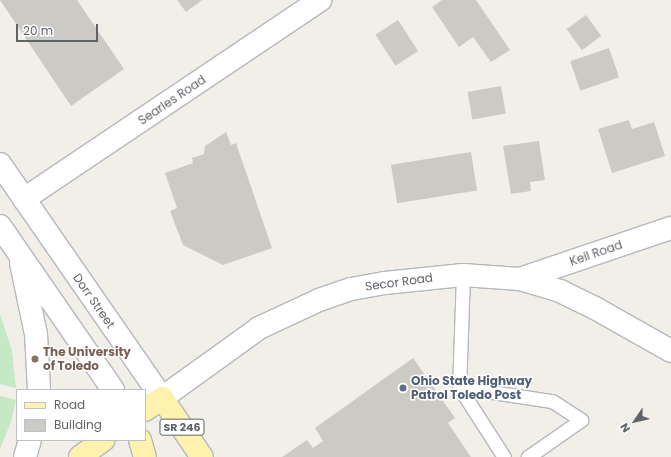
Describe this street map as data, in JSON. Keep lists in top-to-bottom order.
{
  "streets": {
    "main road": ["Dorr Street", "SR 246"],
    "street": ["Searles Road", "Keil Road", "Secor Road"]
  },
  "crossings": [
    ["Searles Road", "Dorr Street"],
    ["Keil Road", "Secor Road"],
    ["Secor Road", "Dorr Street"]
  ],
  "places": ["The University of Toledo", "Ohio State Highway Patrol Toledo Post"],
  "legend": ["Road", "Building"],
  "scale_bar": "20 m",
  "north": "bottom left"
}
